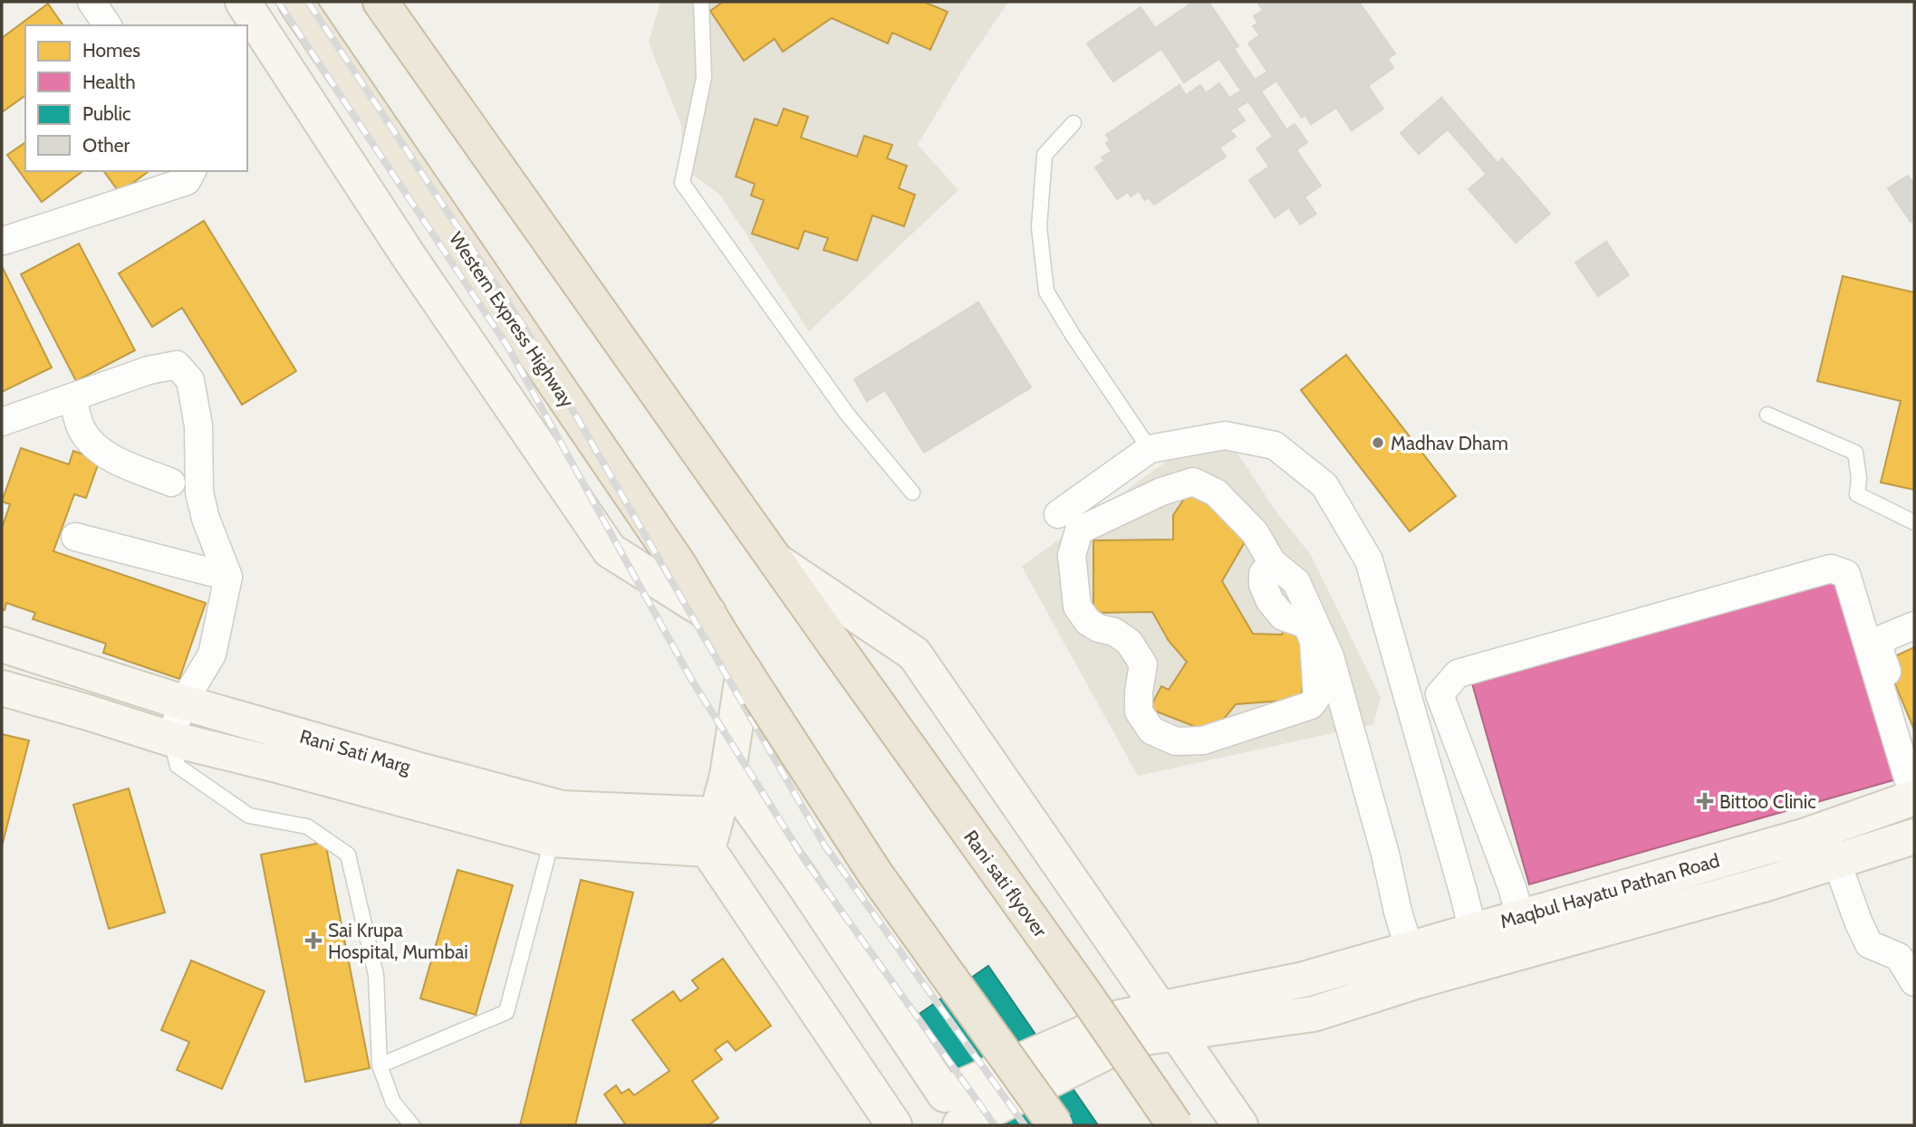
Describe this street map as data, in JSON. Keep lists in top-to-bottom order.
{
  "streets": {
    "highway": ["Western Express Highway", "Rani sati flyover"],
    "street": ["Rani Sati Marg", "Maqbul Hayatu Pathan Road"]
  },
  "places": {
    "other": ["Madhav Dham"],
    "health": ["Bittoo Clinic", "Sai Krupa Hospital, Mumbai"]
  },
  "legend": [
    "Homes",
    "Health",
    "Public",
    "Other"
  ]
}
